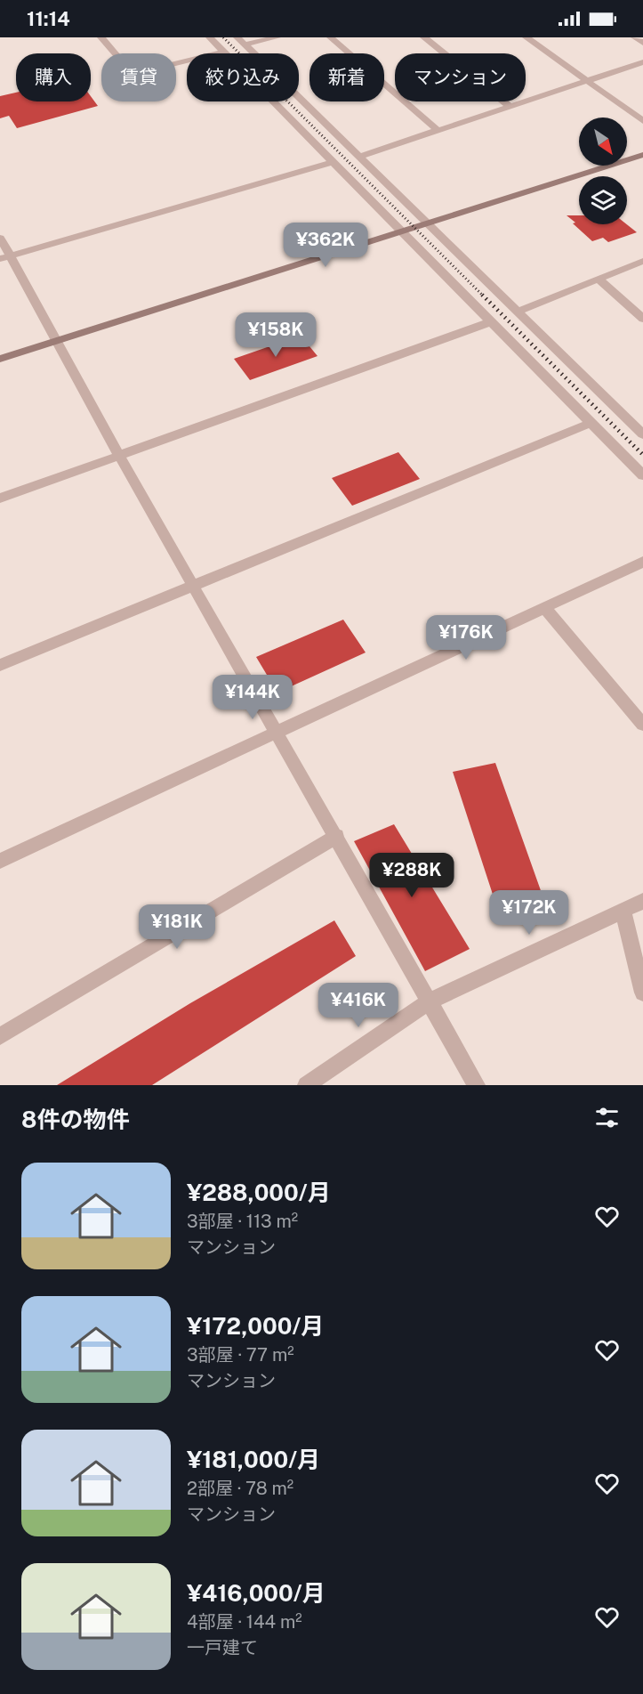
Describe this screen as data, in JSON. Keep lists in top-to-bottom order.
{
  "north": "bottom right",
  "page": {
    "status": "11:14",
    "chip": [
      "購入",
      "賃貸",
      "絞り込み",
      "新着",
      "マンション"
    ],
    "price": [
      "¥362K",
      "¥158K",
      "¥176K",
      "¥144K",
      "¥288K",
      "¥172K",
      "¥181K",
      "¥416K"
    ],
    "heading": "8件の物件",
    "list": [
      {
        "name": "¥288,000/月",
        "note": "3部屋 · 113 m² · マンション"
      },
      {
        "name": "¥172,000/月",
        "note": "3部屋 · 77 m² · マンション"
      },
      {
        "name": "¥181,000/月",
        "note": "2部屋 · 78 m² · マンション"
      },
      {
        "name": "¥416,000/月",
        "note": "4部屋 · 144 m² · 一戸建て"
      }
    ]
  }
}
